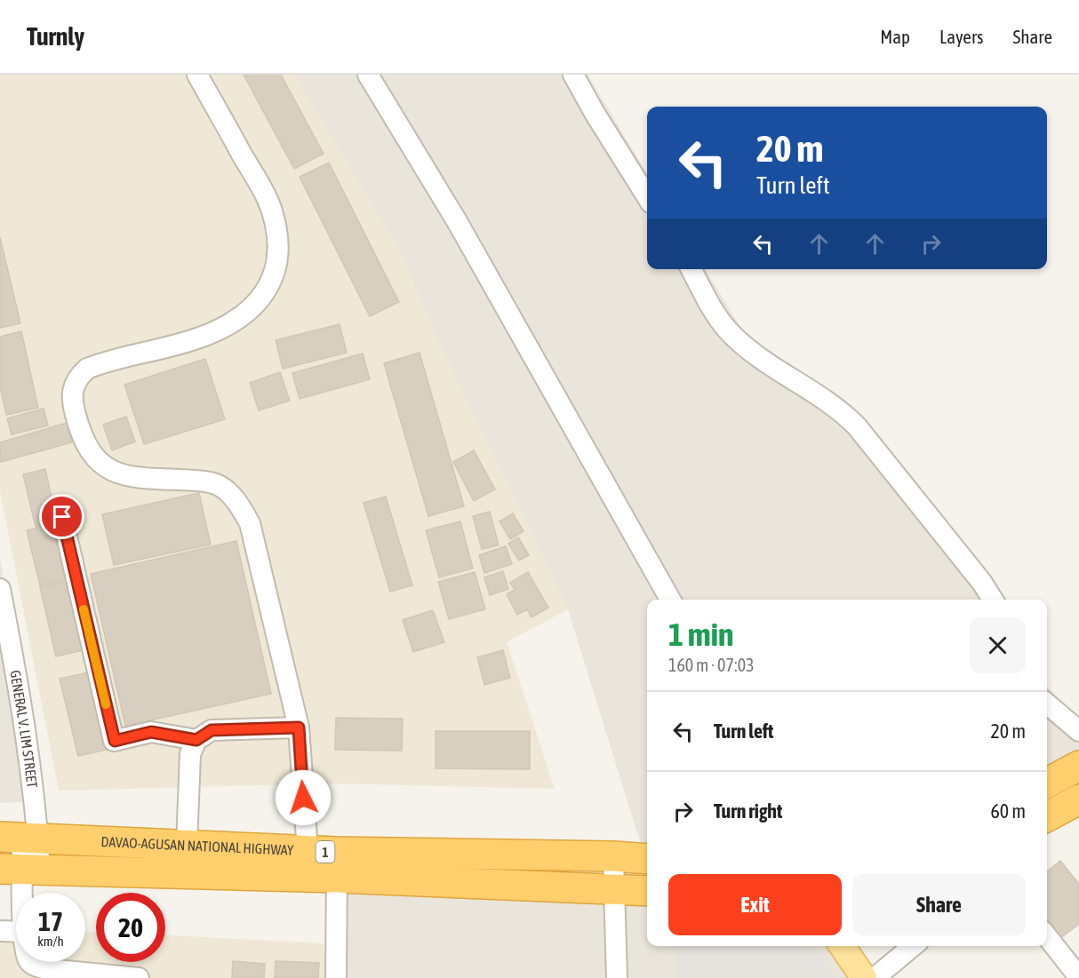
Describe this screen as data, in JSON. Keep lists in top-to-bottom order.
{
  "streets": {
    "highway": ["DAVAO-AGUSAN NATIONAL HIGHWAY", "1"],
    "street": ["GENERAL V. LIM STREET"]
  },
  "crossings": [
    ["GENERAL V. LIM STREET", "DAVAO-AGUSAN NATIONAL HIGHWAY"]
  ],
  "page": {
    "header": "Turnly",
    "nav": ["Map", "Layers", "Share"],
    "turn": ["20 m", "Turn left"],
    "heading": ["1 min", "160 m · 07:03"],
    "list": [
      {
        "name": "Turn left",
        "value": "20 m"
      },
      {
        "name": "Turn right",
        "value": "60 m"
      }
    ],
    "buttons": ["Exit", "Share"],
    "speed": "17 km/h",
    "limit": "20"
  }
}
